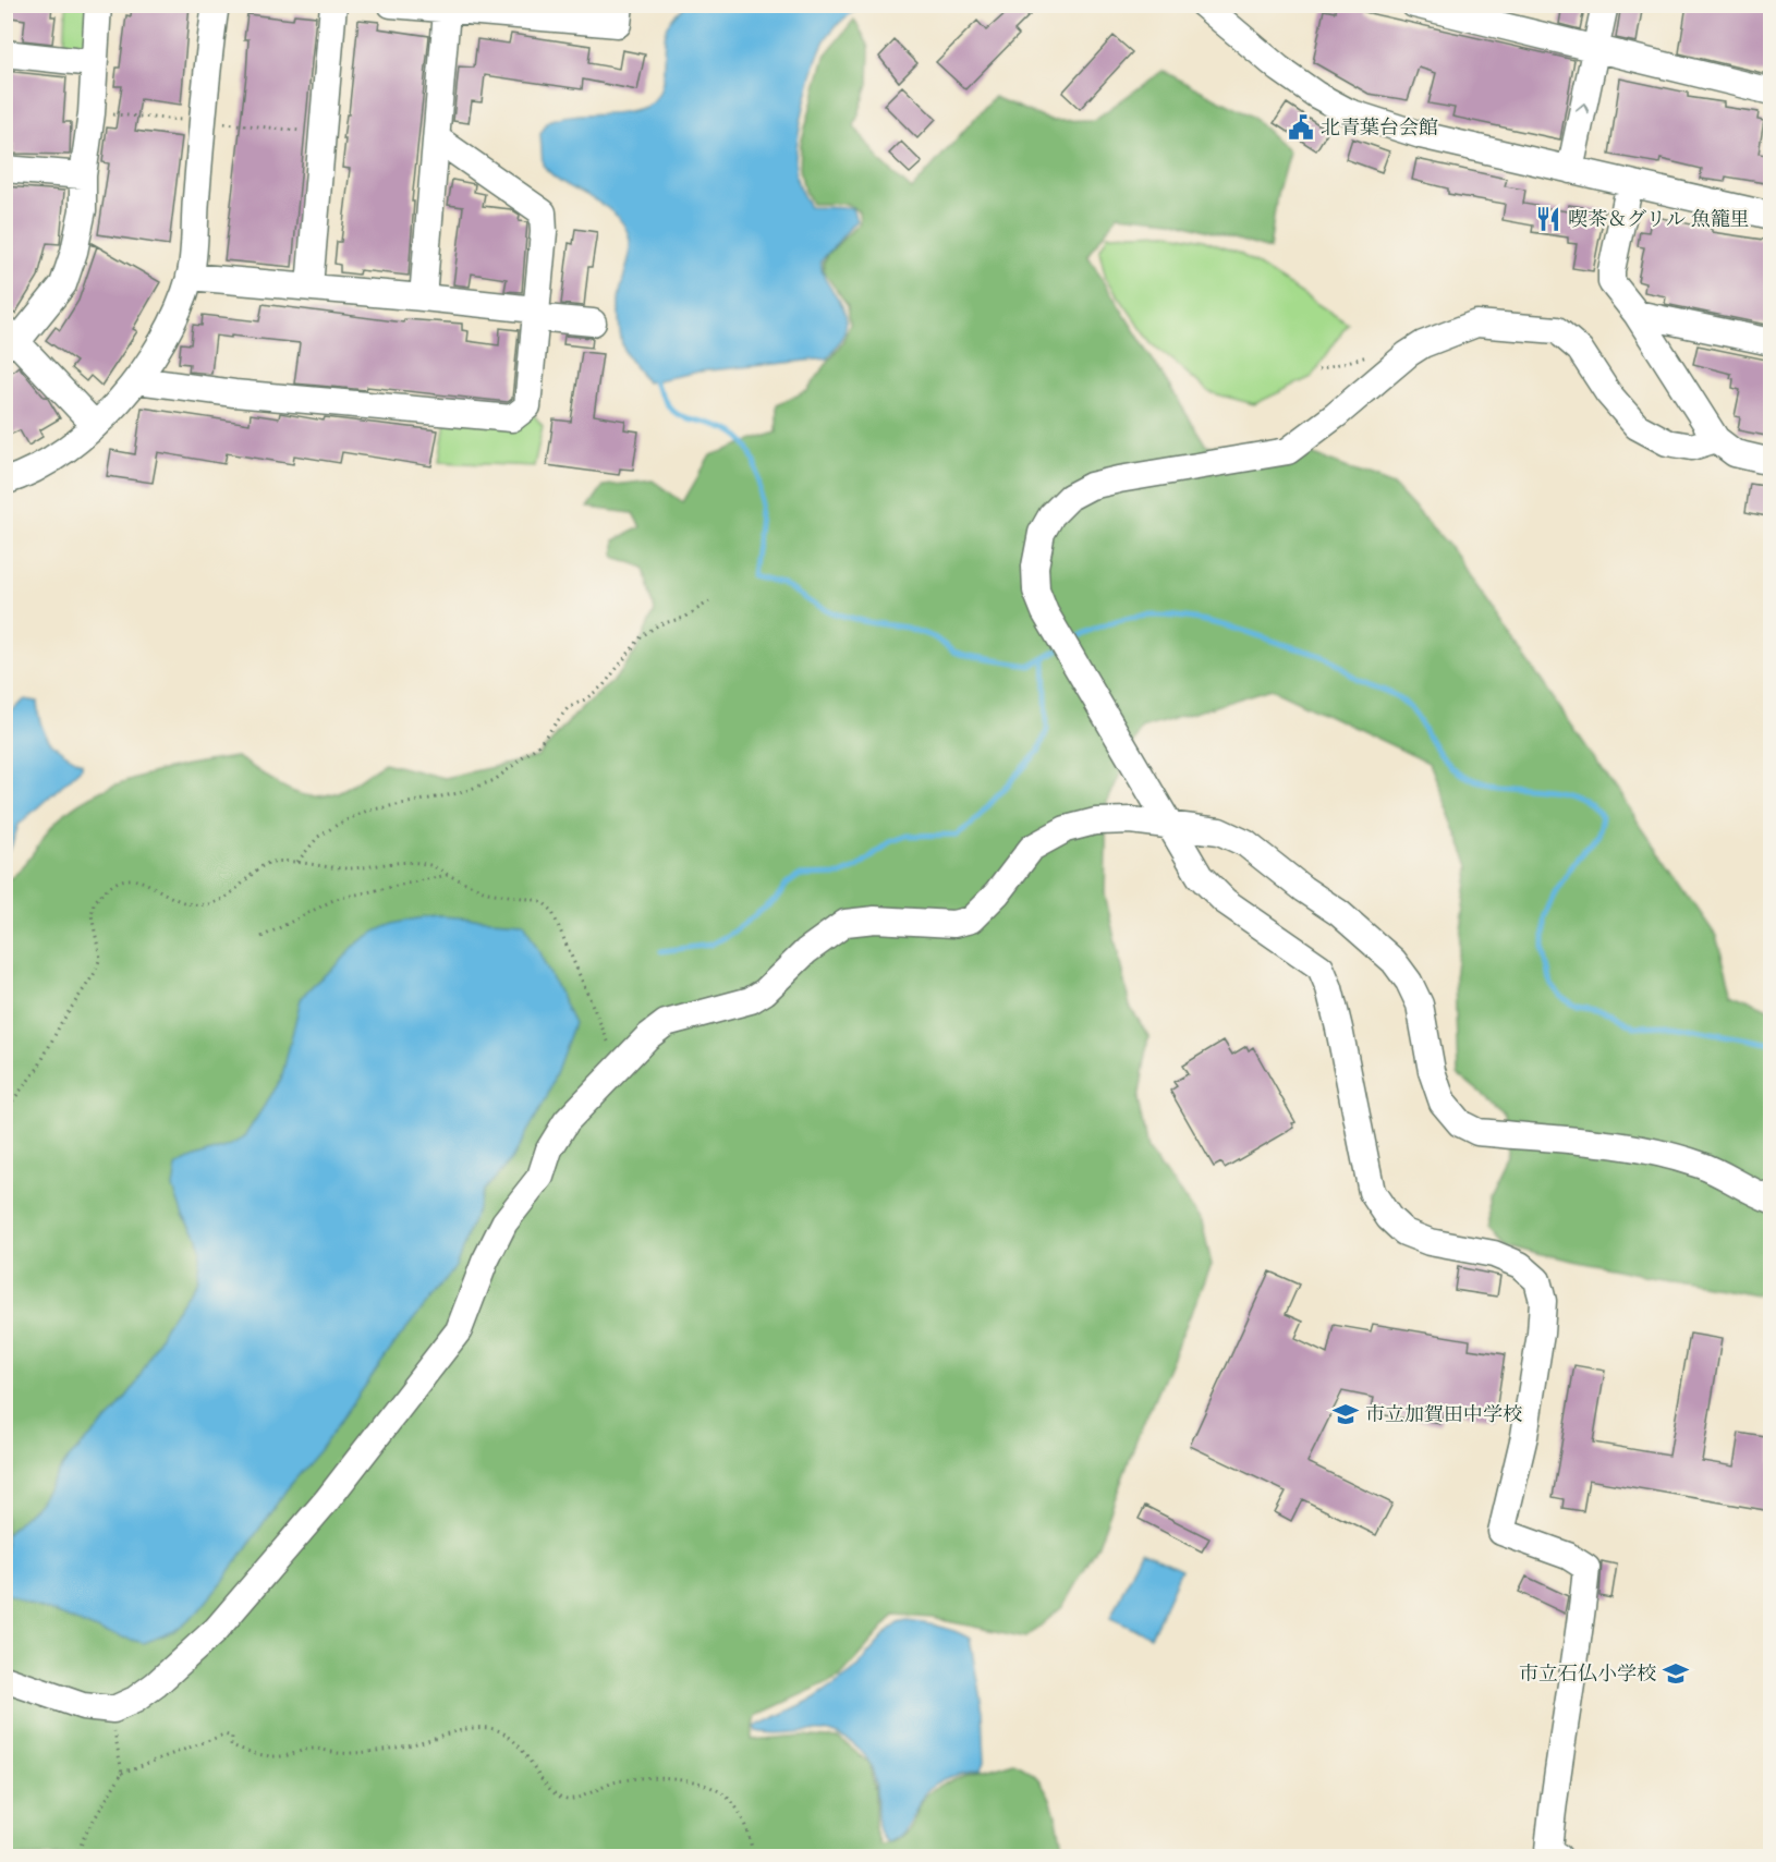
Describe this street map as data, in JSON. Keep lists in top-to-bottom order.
{
  "places": {
    "public building": ["北青葉台会館"],
    "restaurant": ["喫茶＆グリル 魚籠里"],
    "school or university": ["市立加賀田中学校", "市立石仏小学校"]
  }
}
